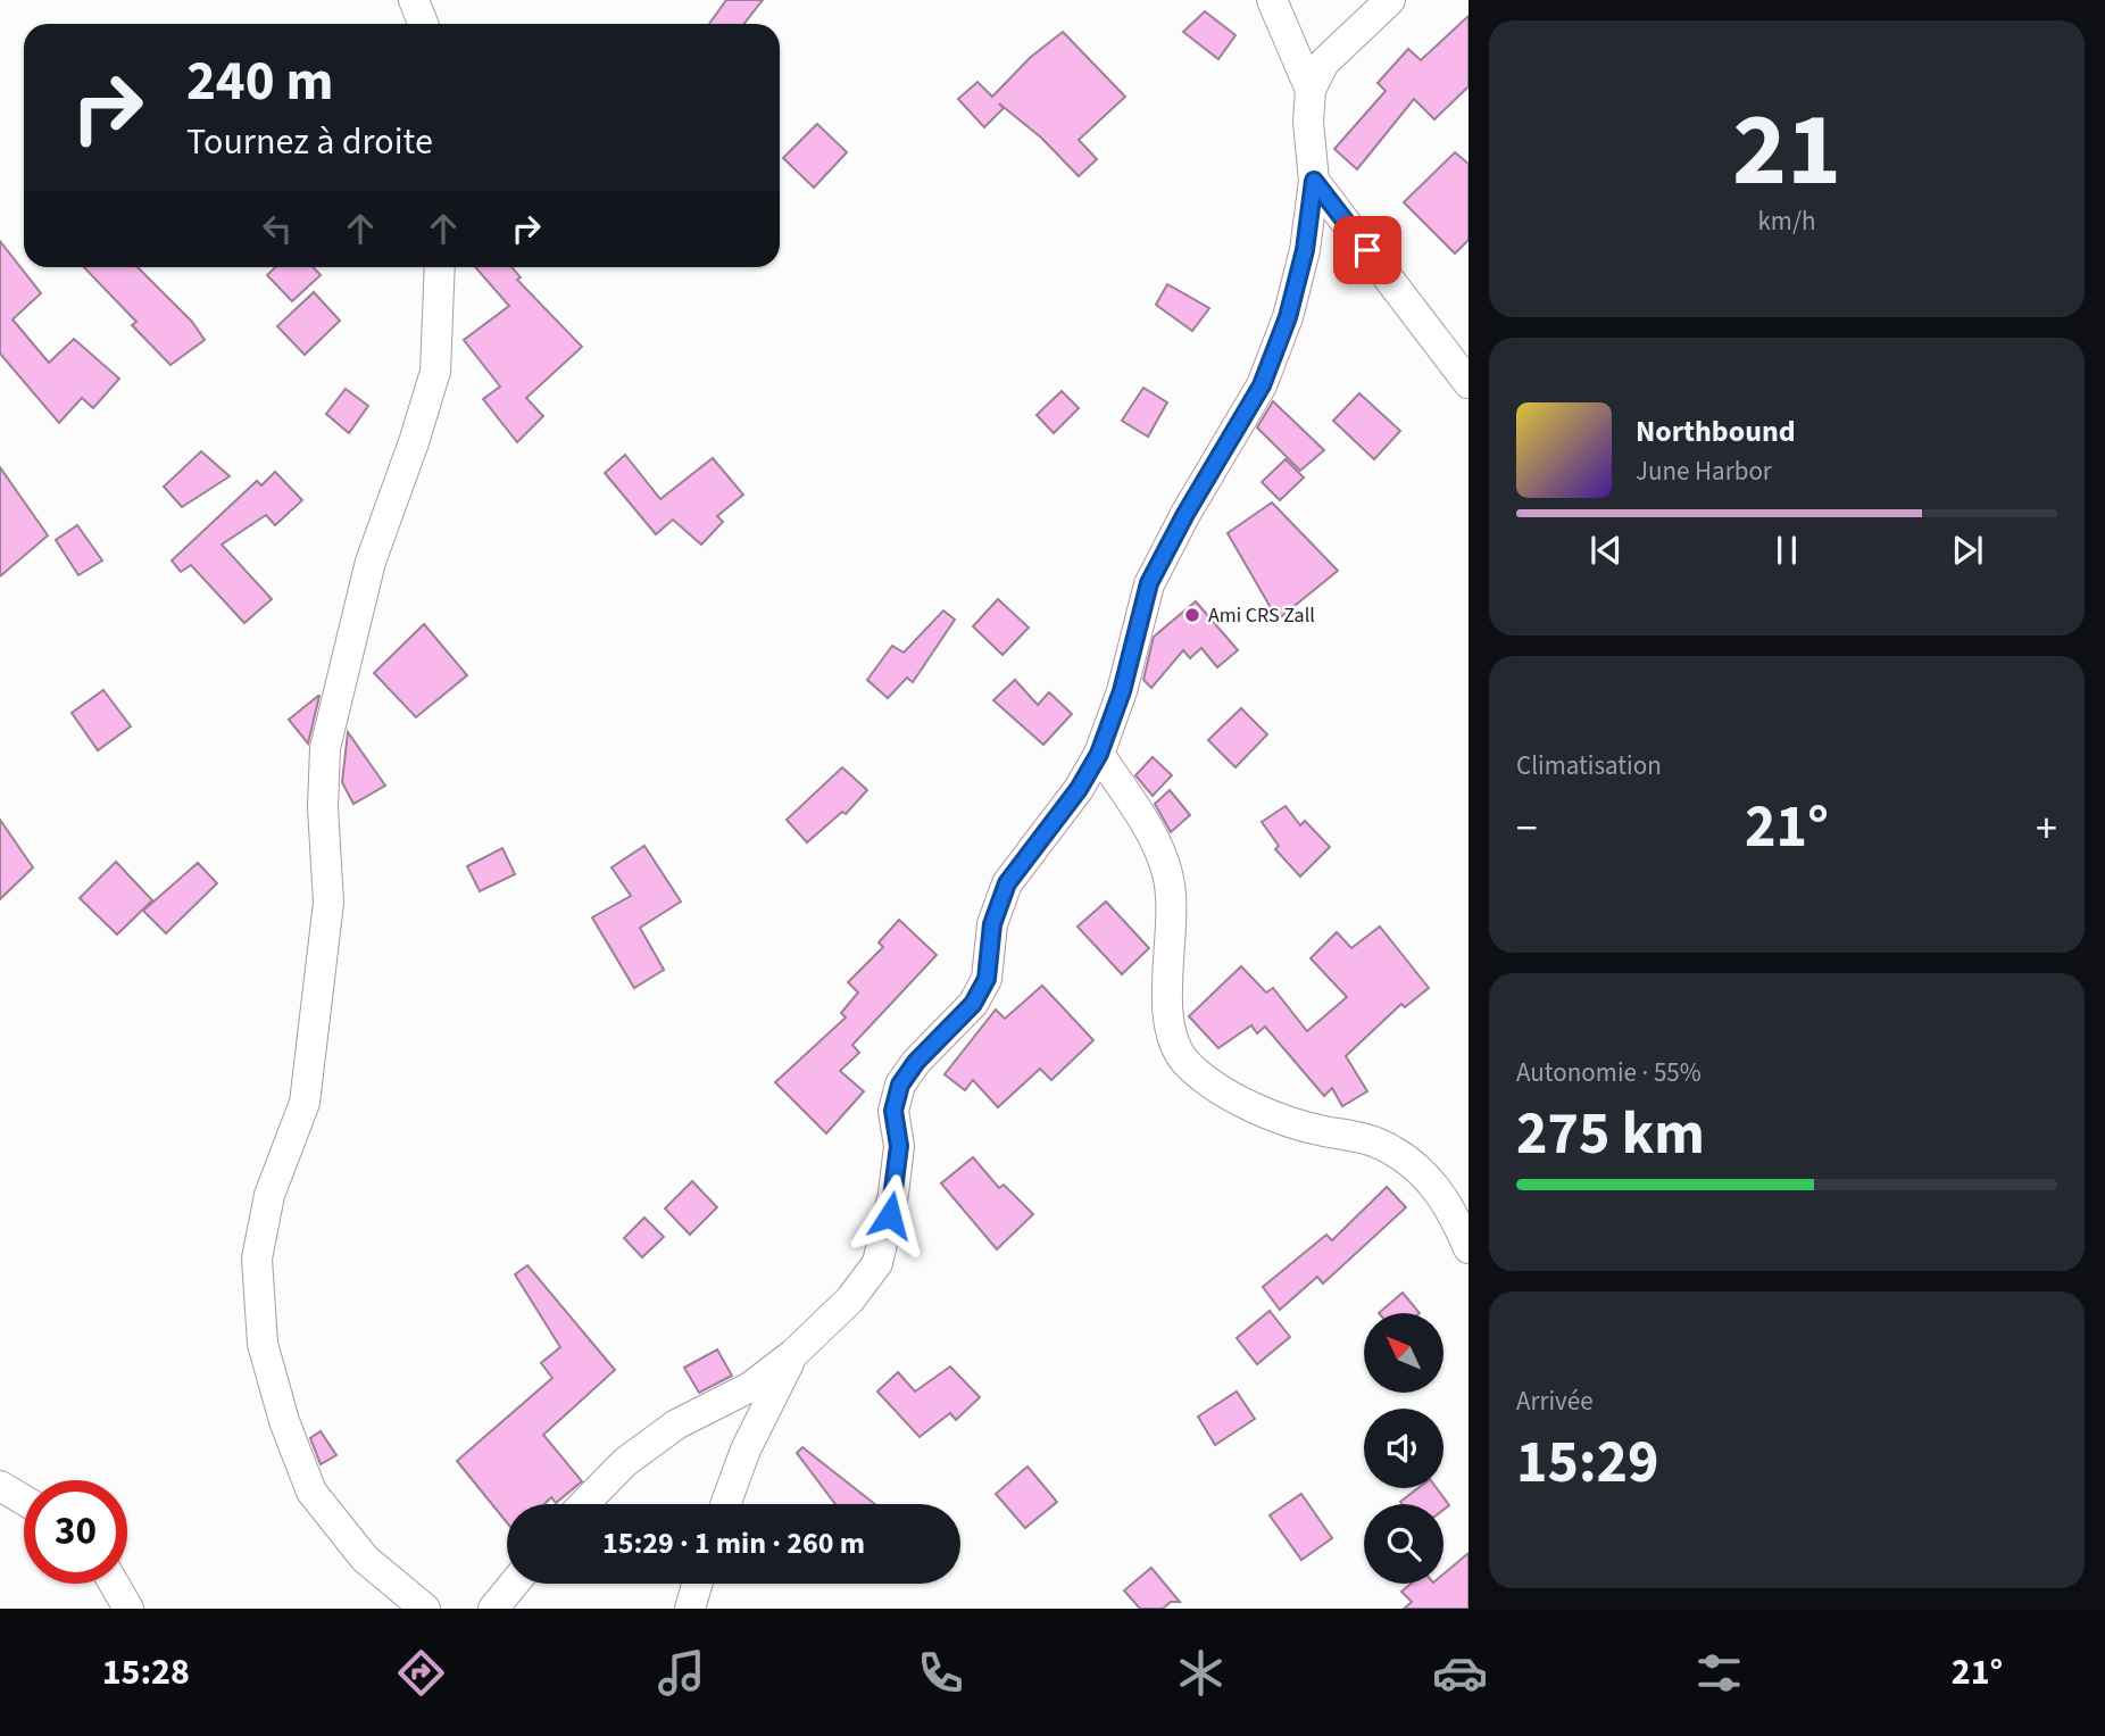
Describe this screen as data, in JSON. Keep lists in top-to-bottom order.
{
  "places": ["Ami CRS Zall"],
  "north": "top left",
  "page": {
    "tile": [
      ["21", "km/h"],
      "Climatisation",
      ["Autonomie · 55%", "275 km"],
      ["Arrivée", "15:29"]
    ],
    "turn": ["240 m", "Tournez à droite"],
    "song": ["Northbound", "June Harbor"],
    "heat": ["−", "21°", "+"],
    "limit": "30",
    "trip": "15:29 · 1 min · 260 m",
    "tabs": ["15:28", "21°"]
  }
}
